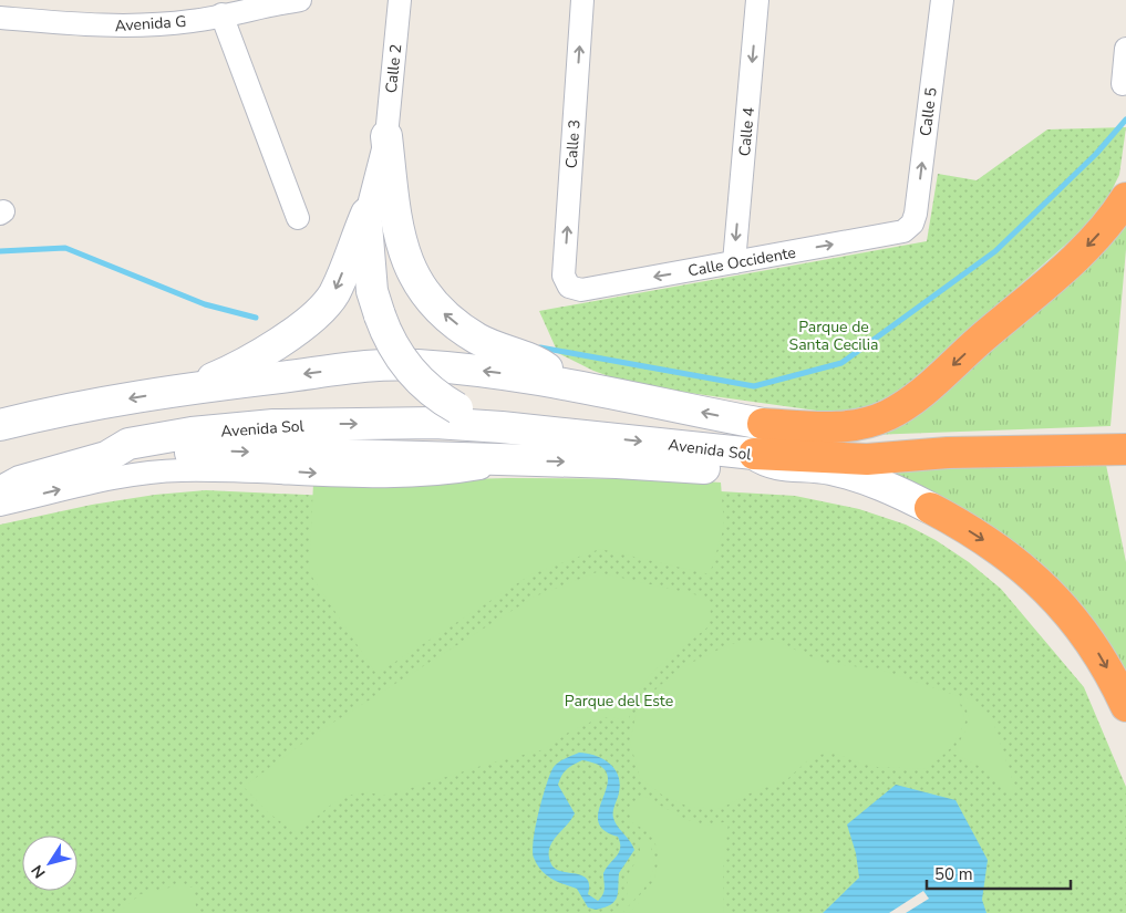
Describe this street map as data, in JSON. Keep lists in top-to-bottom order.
{
  "streets": {
    "main road": ["Avenida Sol"],
    "street": [
      "Avenida G",
      "Calle 2",
      "Calle 5",
      "Calle 4",
      "Calle 3",
      "Calle Occidente"
    ]
  },
  "crossings": [
    ["Calle 5", "Calle Occidente"],
    ["Calle 4", "Calle Occidente"],
    ["Calle 3", "Calle Occidente"]
  ],
  "one_way": ["Calle 5", "Calle 4", "Calle 3"],
  "parks": ["Parque de Santa Cecilia", "Parque del Este"],
  "scale_bar": "50 m",
  "north": "bottom left"
}
